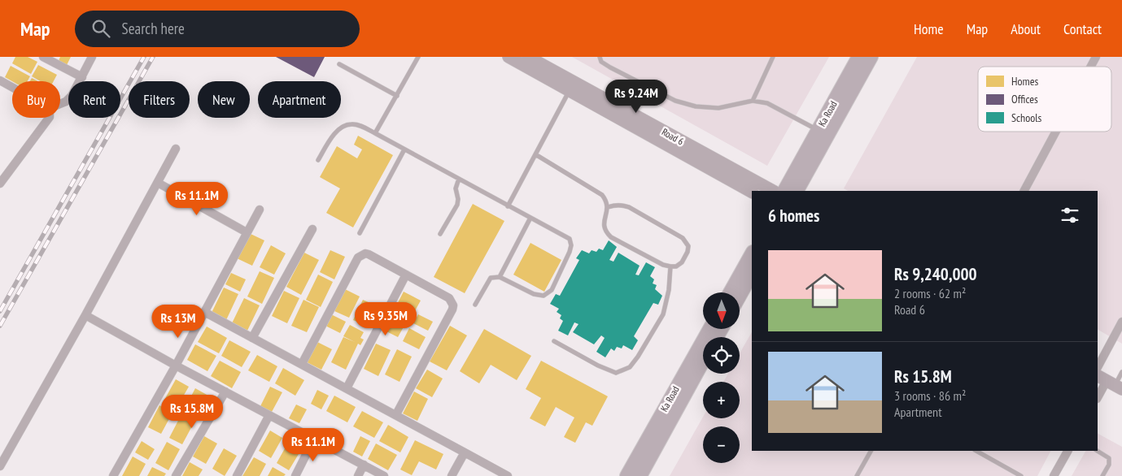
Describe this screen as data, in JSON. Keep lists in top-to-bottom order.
{
  "streets": {
    "main road": ["Ka Road"],
    "street": ["Road 6"]
  },
  "legend": ["Homes", "Offices", "Schools"],
  "north": "bottom",
  "page": {
    "header": "Map",
    "search": "Search here",
    "nav": [
      "Home",
      "Map",
      "About",
      "Contact"
    ],
    "price": [
      "Rs 9.24M",
      "Rs 11.1M",
      "Rs 9.35M",
      "Rs 13M",
      "Rs 15.8M",
      "Rs 11.1M"
    ],
    "chip": [
      "Buy",
      "Rent",
      "Filters",
      "New",
      "Apartment"
    ],
    "heading": "6 homes",
    "list": [
      {
        "name": "Rs 9,240,000",
        "note": "2 rooms · 62 m² · Road 6"
      },
      {
        "name": "Rs 15.8M",
        "note": "3 rooms · 86 m² · Apartment"
      }
    ],
    "map_buttons": ["+", "−"]
  }
}
